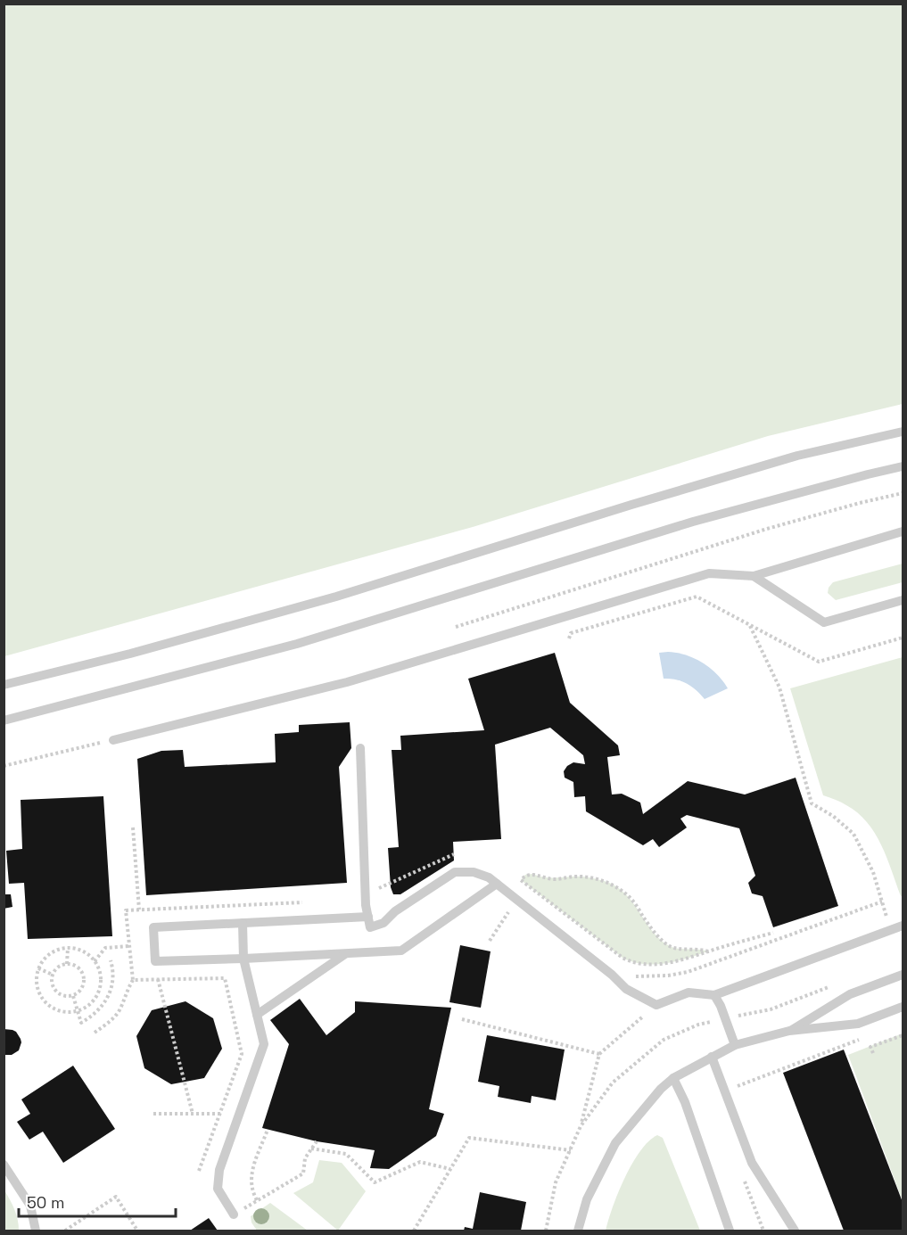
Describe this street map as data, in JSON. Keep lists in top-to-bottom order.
{
  "scale_bar": "50 m"
}
